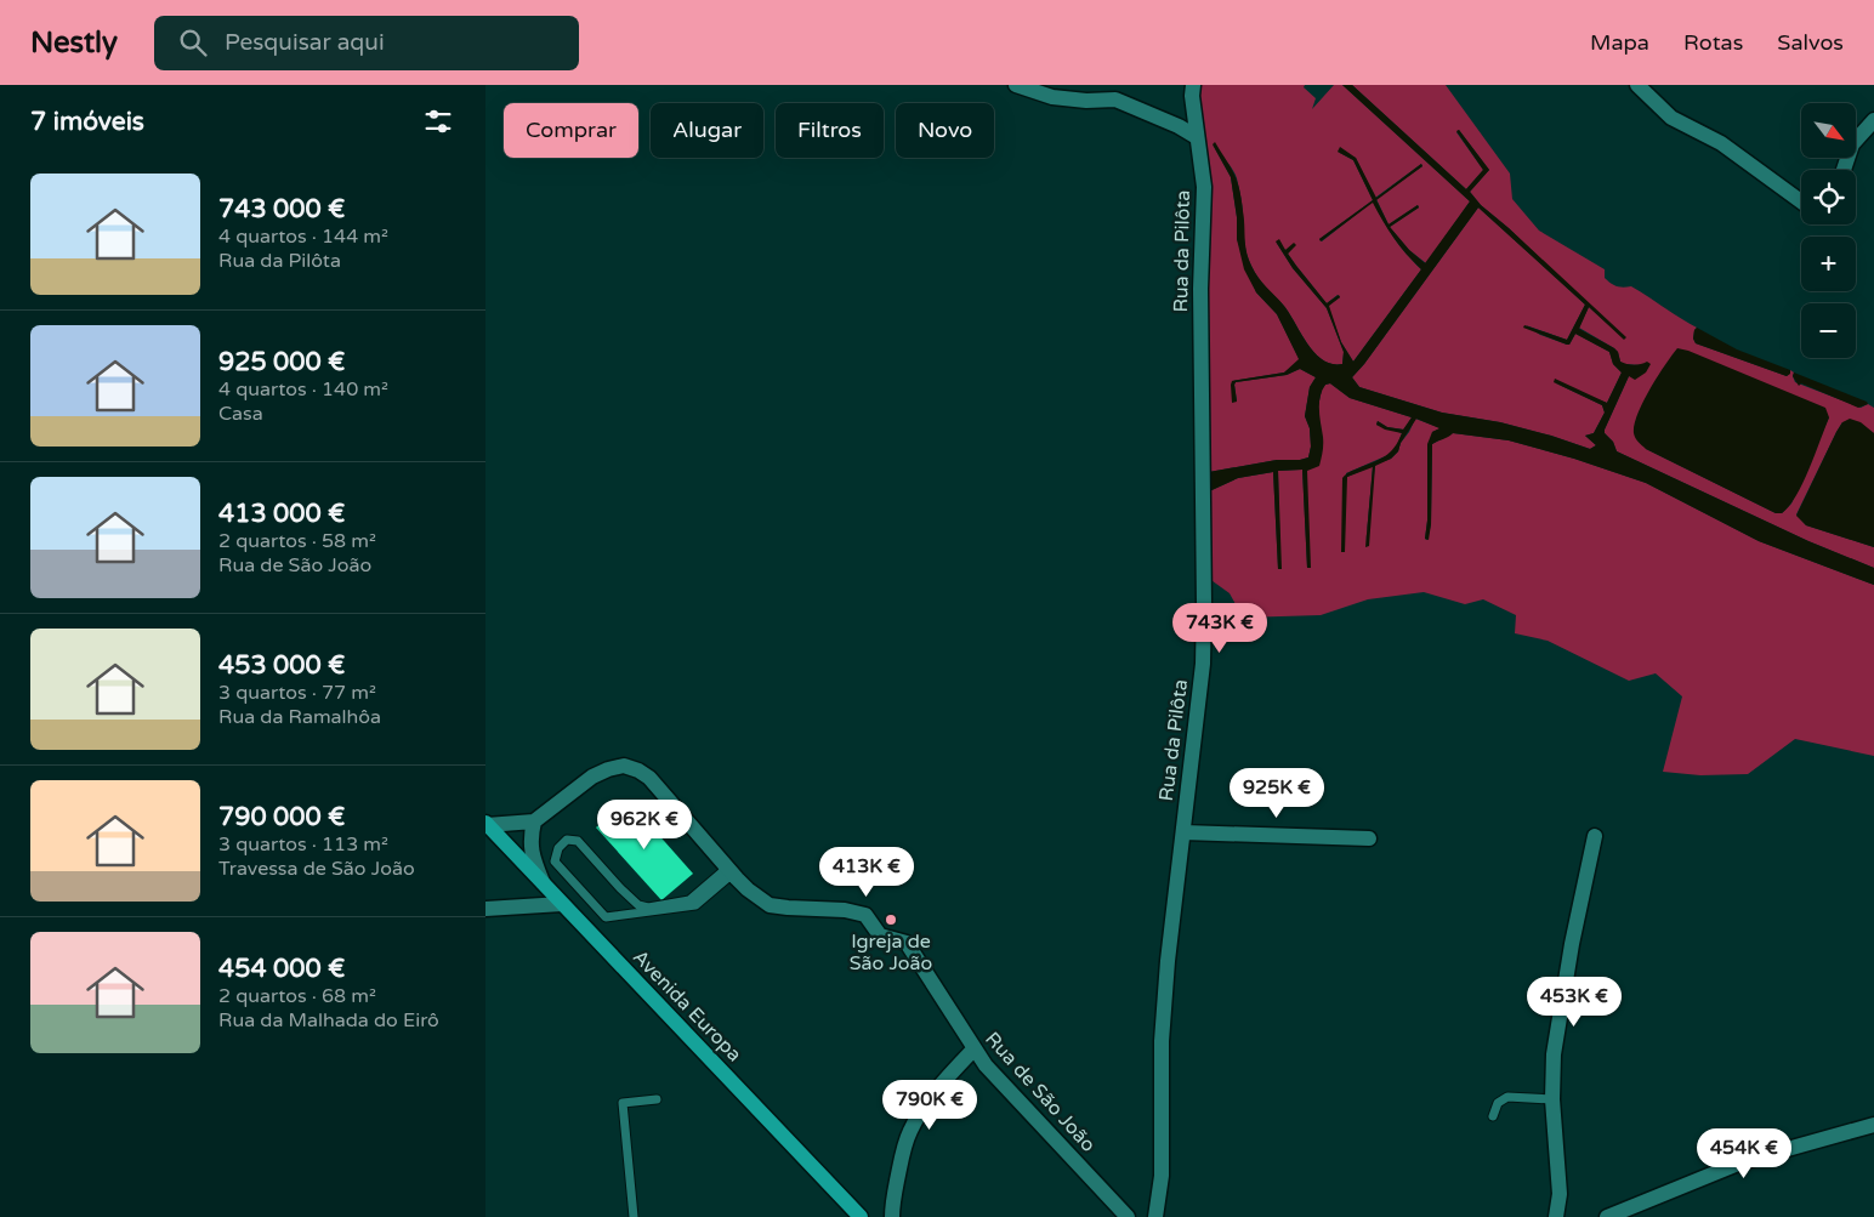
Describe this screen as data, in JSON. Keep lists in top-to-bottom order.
{
  "streets": {
    "main road": ["Avenida Europa"],
    "street": ["Rua da Pilôta", "Rua de São João"]
  },
  "places": ["Igreja de São João"],
  "north": "bottom right",
  "page": {
    "header": "Nestly",
    "search": "Pesquisar aqui",
    "nav": ["Mapa", "Rotas", "Salvos"],
    "heading": "7 imóveis",
    "map_buttons": ["+", "−"],
    "chip": [
      "Comprar",
      "Alugar",
      "Filtros",
      "Novo"
    ],
    "list": [
      {
        "name": "743 000 €",
        "note": "4 quartos · 144 m² · Rua da Pilôta"
      },
      {
        "name": "925 000 €",
        "note": "4 quartos · 140 m² · Casa"
      },
      {
        "name": "413 000 €",
        "note": "2 quartos · 58 m² · Rua de São João"
      },
      {
        "name": "453 000 €",
        "note": "3 quartos · 77 m² · Rua da Ramalhôa"
      },
      {
        "name": "790 000 €",
        "note": "3 quartos · 113 m² · Travessa de São João"
      },
      {
        "name": "454 000 €",
        "note": "2 quartos · 68 m² · Rua da Malhada do Eirô"
      }
    ],
    "price": [
      "743K €",
      "925K €",
      "962K €",
      "413K €",
      "453K €",
      "790K €",
      "454K €"
    ]
  }
}
